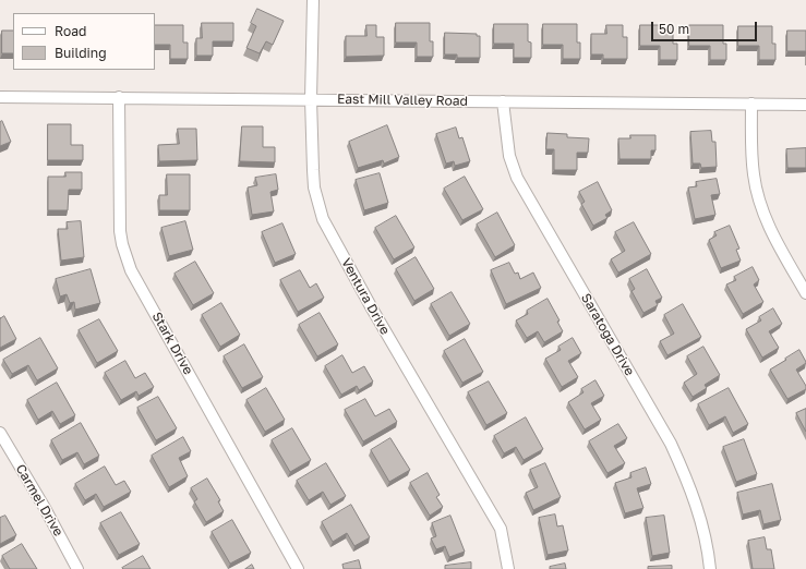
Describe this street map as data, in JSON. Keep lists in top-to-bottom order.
{
  "streets": {
    "street": [
      "East Mill Valley Road",
      "Ventura Drive",
      "Saratoga Drive",
      "Stark Drive",
      "Carmel Drive"
    ]
  },
  "crossings": [
    ["East Mill Valley Road", "Ventura Drive"],
    ["East Mill Valley Road", "Saratoga Drive"],
    ["East Mill Valley Road", "Stark Drive"]
  ],
  "legend": ["Road", "Building"],
  "scale_bar": "50 m"
}
